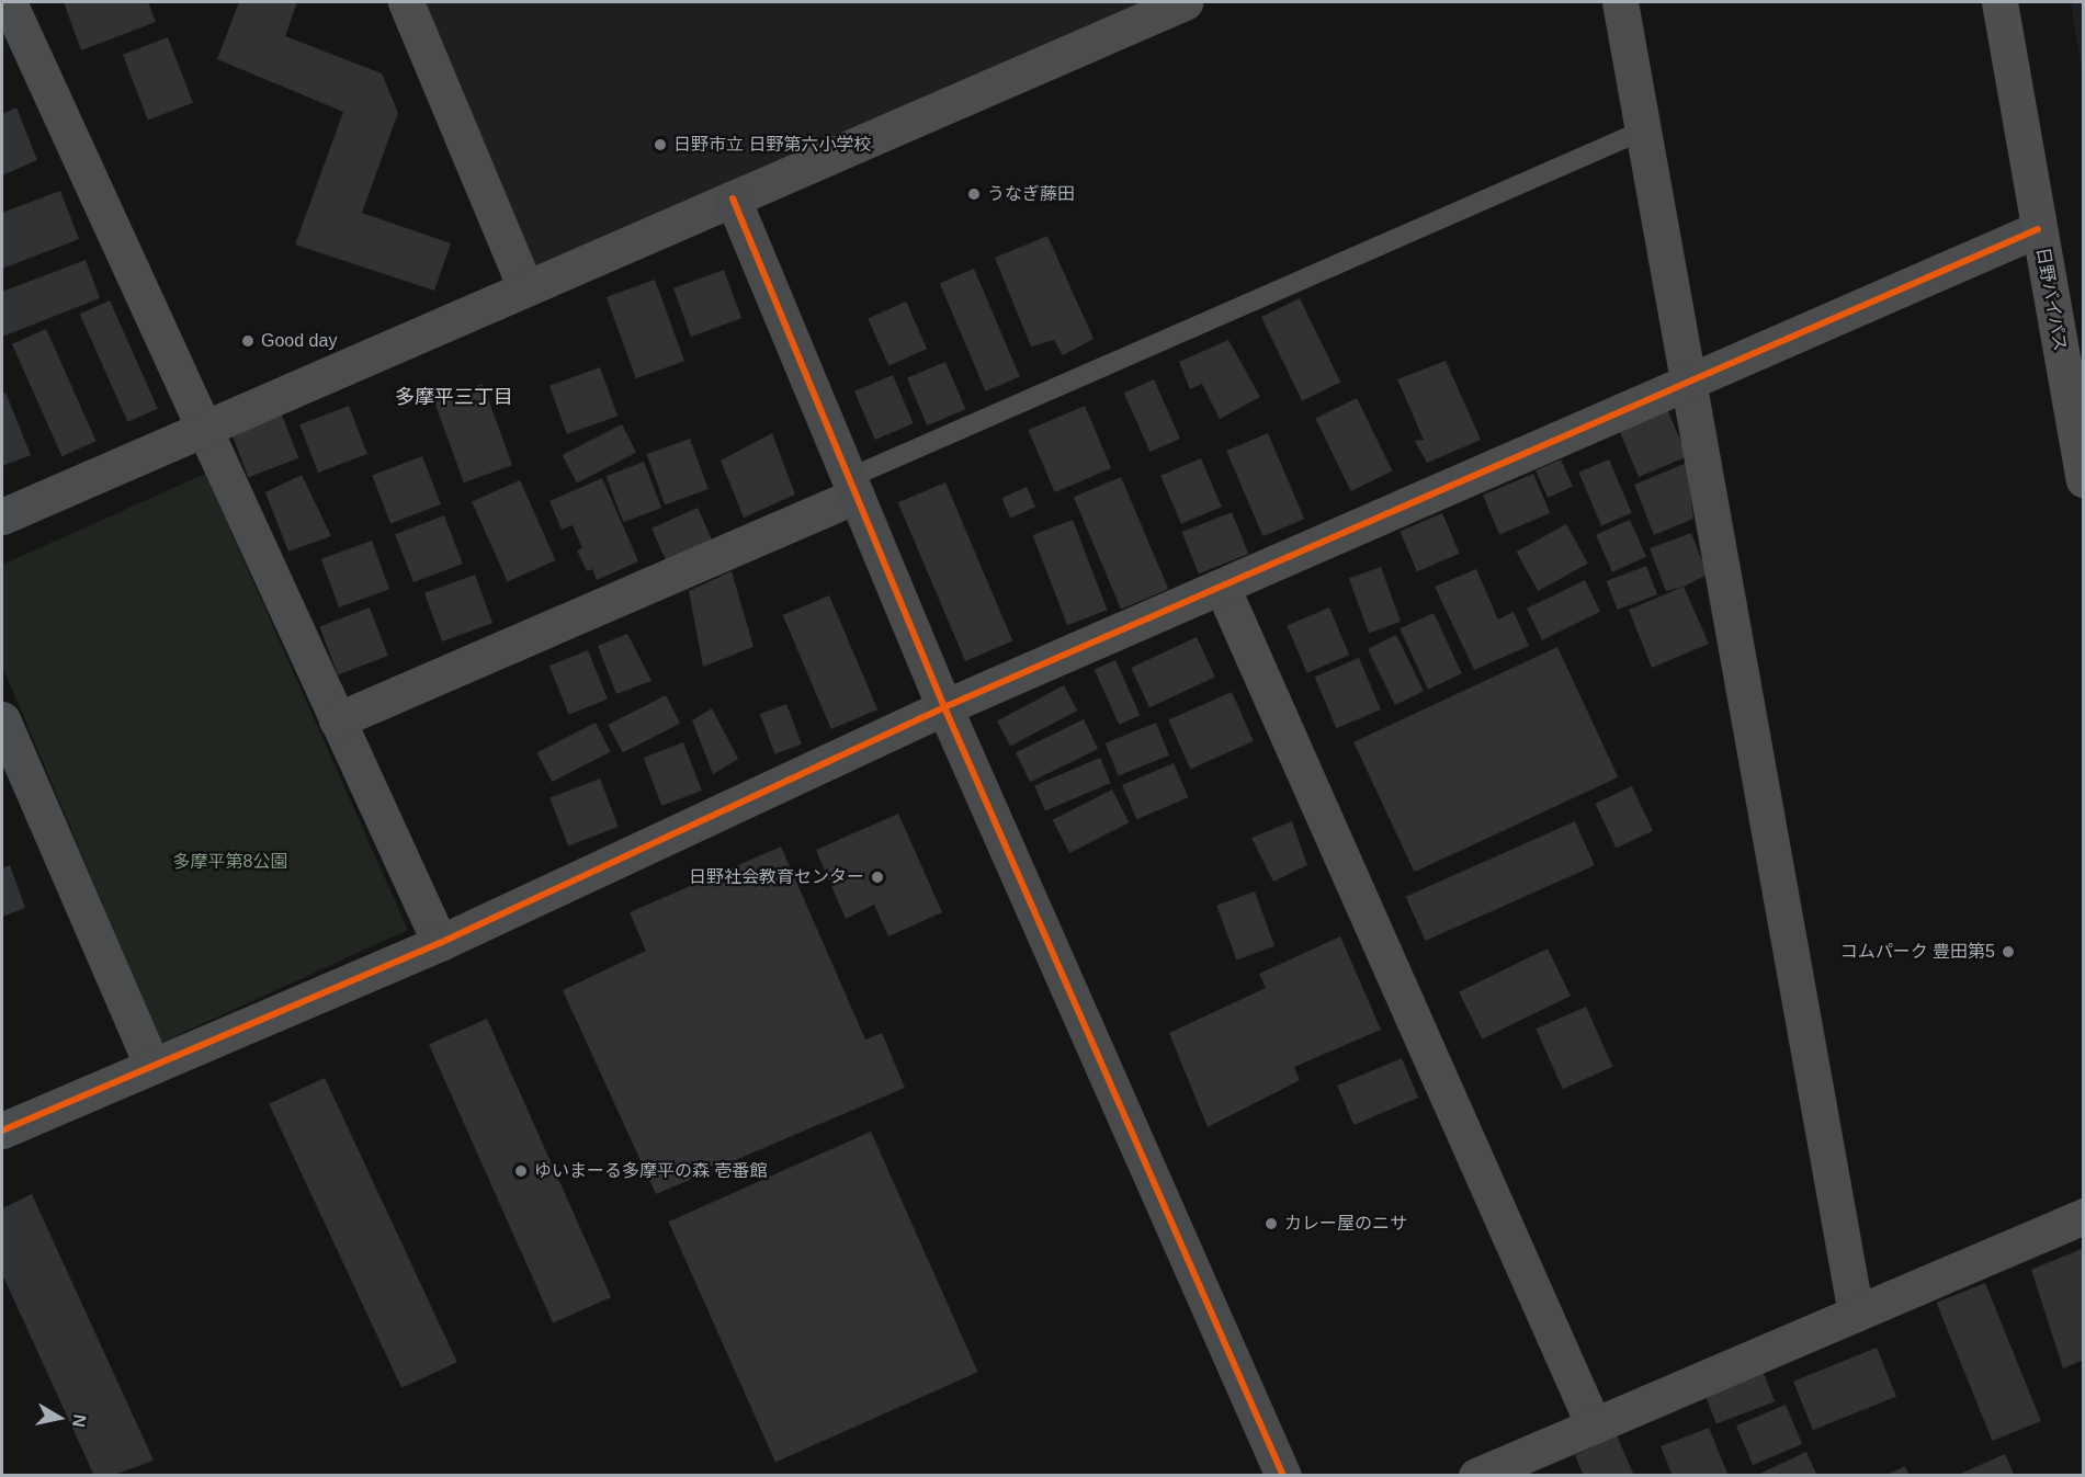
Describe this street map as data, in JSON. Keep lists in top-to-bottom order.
{
  "streets": {
    "highway": ["日野バイパス"]
  },
  "districts": ["多摩平三丁目"],
  "parks": ["多摩平第8公園"],
  "places": [
    "日野市立 日野第六小学校",
    "うなぎ藤田",
    "Good day",
    "日野社会教育センター",
    "コムパーク 豊田第5",
    "ゆいまーる多摩平の森 壱番館",
    "カレー屋のニサ"
  ],
  "north": "right"
}
